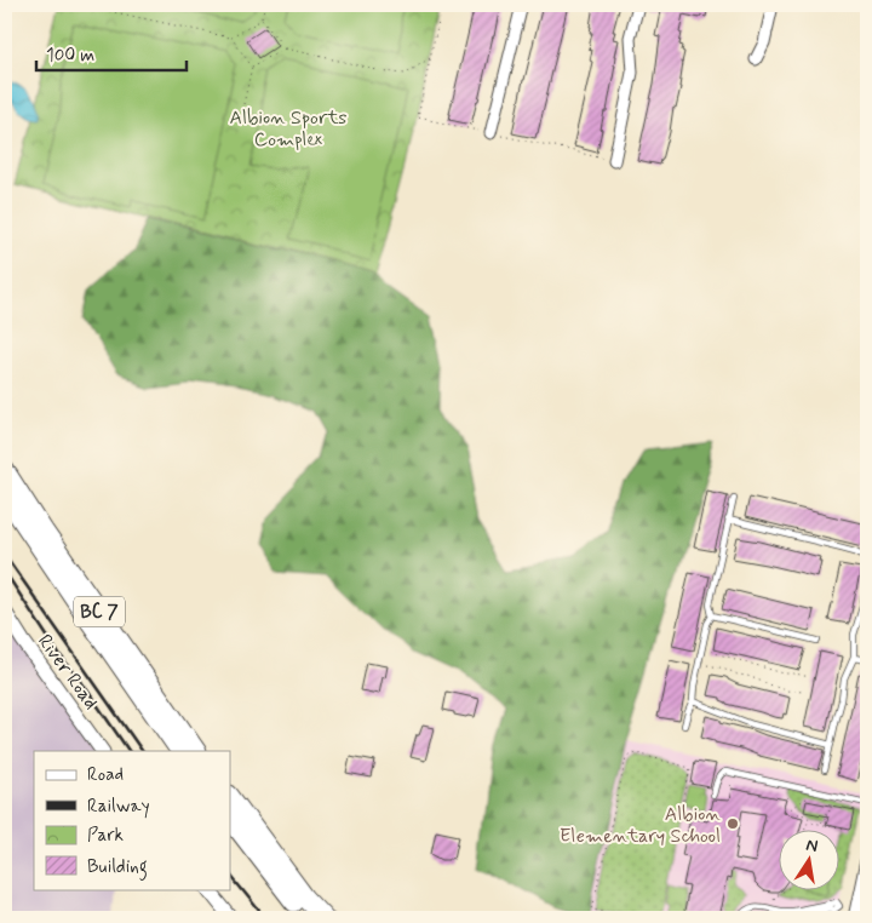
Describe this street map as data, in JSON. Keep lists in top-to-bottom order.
{
  "streets": {
    "highway": ["BC 7"],
    "street": ["River Road"]
  },
  "parks": ["Albion Sports Complex"],
  "places": ["Albion Elementary School"],
  "legend": [
    "Road",
    "Railway",
    "Park",
    "Building"
  ],
  "scale_bar": "100 m",
  "north": "top"
}
